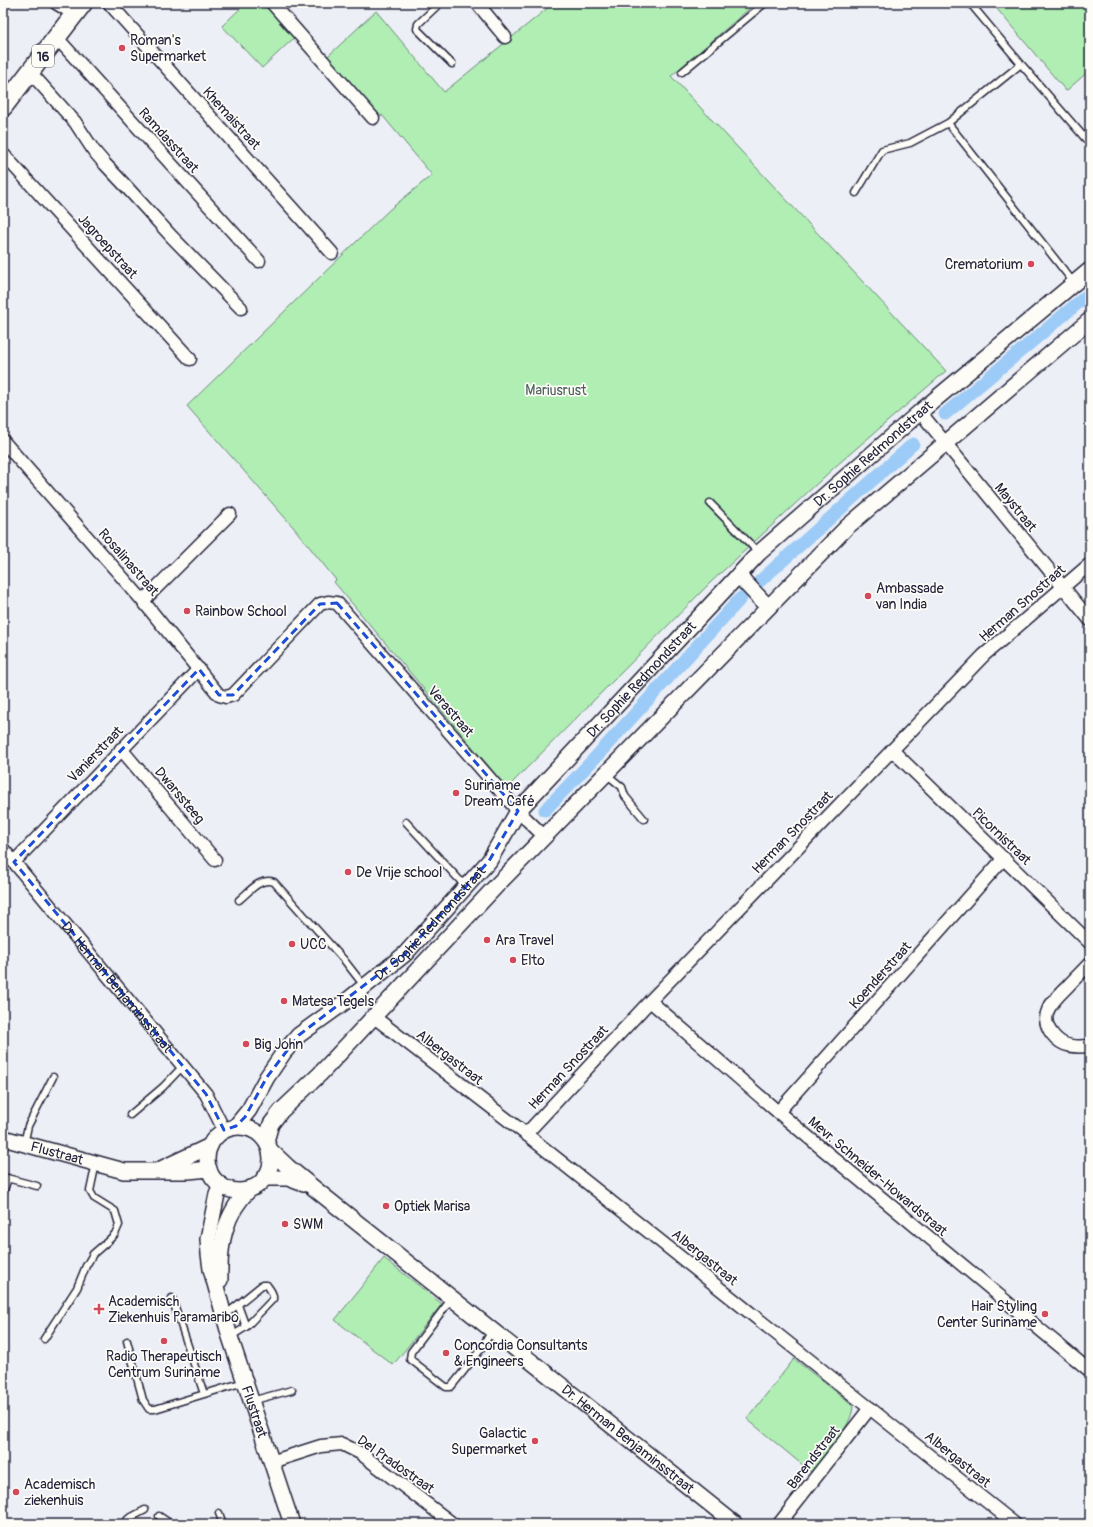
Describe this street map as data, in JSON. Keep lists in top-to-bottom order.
{
  "streets": {
    "main road": ["16"],
    "street": [
      "Khemaistraat",
      "Ramdasstraat",
      "Jagroepstraat",
      "Dr. Sophie Redmondstraat",
      "Maystraat",
      "Rosalinastraat",
      "Herman Snostraat",
      "Verastraat",
      "Vanierstraat",
      "Dwarssteeg",
      "Picornistraat",
      "Koenderstraat",
      "Dr. Herman Benjaminsstraat",
      "Albergastraat",
      "Flustraat",
      "Mevr. Schneider-Howardstraat",
      "Barendstraat",
      "Del Pradostraat"
    ]
  },
  "crossings": [
    ["16", "Ramdasstraat"],
    ["Dr. Sophie Redmondstraat", "Maystraat"],
    ["Dr. Sophie Redmondstraat", "Verastraat"],
    ["Dr. Sophie Redmondstraat", "Dr. Herman Benjaminsstraat"],
    ["Dr. Sophie Redmondstraat", "Albergastraat"],
    ["Dr. Sophie Redmondstraat", "Flustraat"],
    ["Maystraat", "Herman Snostraat"],
    ["Rosalinastraat", "Verastraat"],
    ["Rosalinastraat", "Vanierstraat"],
    ["Herman Snostraat", "Picornistraat"],
    ["Herman Snostraat", "Albergastraat"],
    ["Herman Snostraat", "Mevr. Schneider-Howardstraat"],
    ["Vanierstraat", "Dwarssteeg"],
    ["Vanierstraat", "Dr. Herman Benjaminsstraat"],
    ["Picornistraat", "Koenderstraat"],
    ["Koenderstraat", "Mevr. Schneider-Howardstraat"],
    ["Dr. Herman Benjaminsstraat", "Flustraat"],
    ["Albergastraat", "Barendstraat"],
    ["Flustraat", "Del Pradostraat"]
  ],
  "parks": ["Mariusrust"],
  "places": {
    "other": [
      "Roman's Supermarket",
      "Crematorium",
      "Ambassade van India",
      "Rainbow School",
      "Suriname Dream Café",
      "De Vrije school",
      "Ara Travel",
      "UCC",
      "Elto",
      "Matesa Tegels",
      "Big John",
      "Optiek Marisa",
      "SWM",
      "Hair Styling Center Suriname",
      "Radio Therapeutisch Centrum Suriname",
      "Concordia Consultants & Engineers",
      "Galactic Supermarket",
      "Academisch ziekenhuis"
    ],
    "health": ["Academisch Ziekenhuis Paramaribo"]
  }
}
